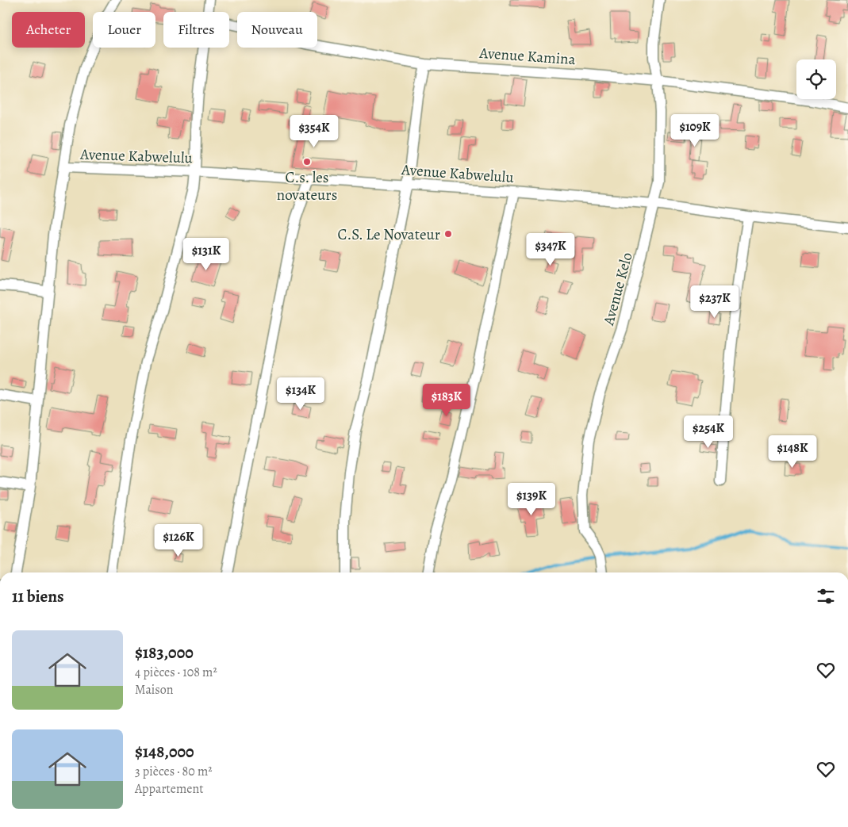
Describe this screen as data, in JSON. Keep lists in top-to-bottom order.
{
  "streets": {
    "street": ["Avenue Kamina", "Avenue Kabwelulu", "Avenue Kelo"]
  },
  "crossings": [
    ["Avenue Kamina", "Avenue Kelo"],
    ["Avenue Kabwelulu", "Avenue Kelo"]
  ],
  "places": ["C.s. les novateurs", "C.S. Le Novateur"],
  "page": {
    "chip": [
      "Acheter",
      "Louer",
      "Filtres",
      "Nouveau"
    ],
    "price": [
      "$109K",
      "$354K",
      "$347K",
      "$131K",
      "$237K",
      "$134K",
      "$183K",
      "$254K",
      "$148K",
      "$139K",
      "$126K"
    ],
    "heading": "11 biens",
    "list": [
      {
        "name": "$183,000",
        "note": "4 pièces · 108 m² · Maison"
      },
      {
        "name": "$148,000",
        "note": "3 pièces · 80 m² · Appartement"
      }
    ]
  }
}
